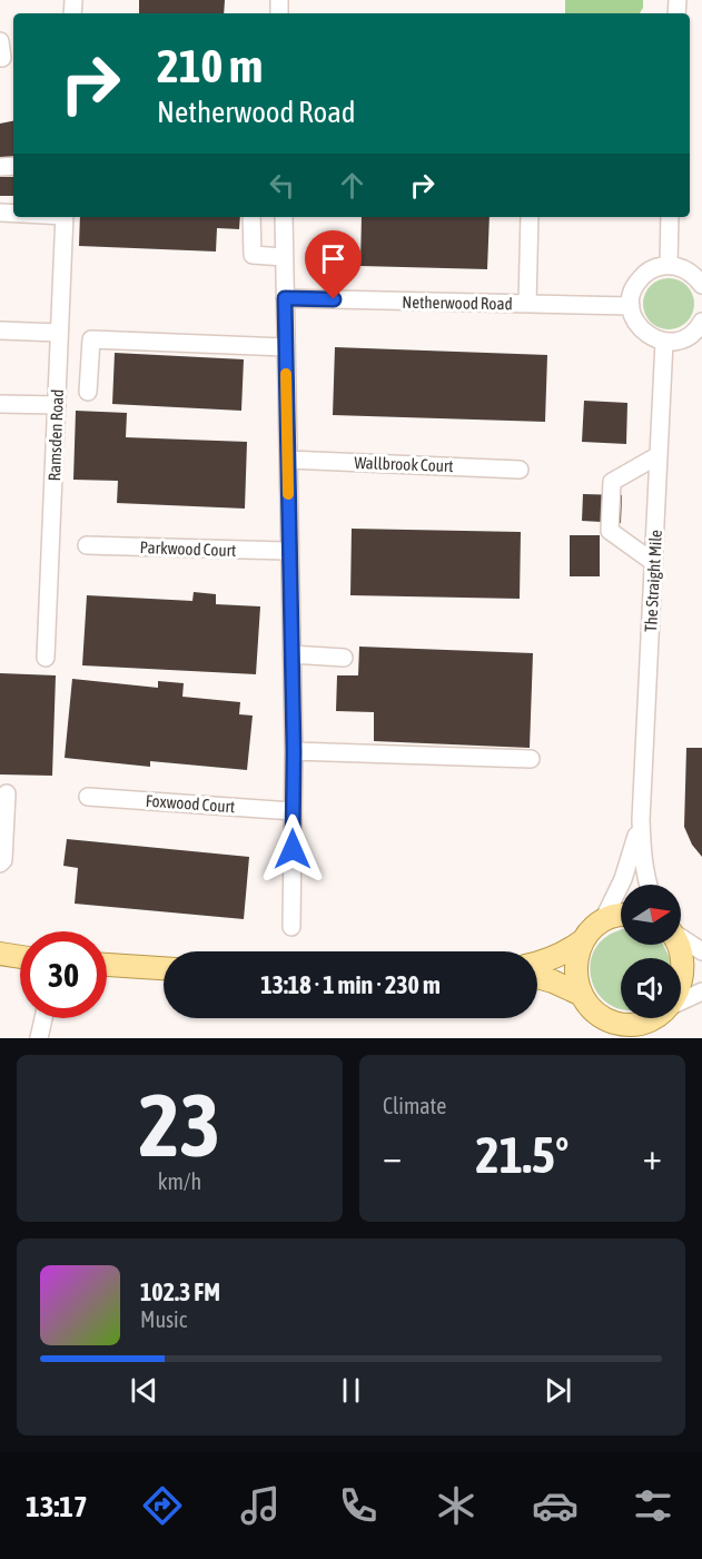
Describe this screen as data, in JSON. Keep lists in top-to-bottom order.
{
  "streets": {
    "street": [
      "Netherwood Road",
      "Ramsden Road",
      "Wallbrook Court",
      "Parkwood Court",
      "The Straight Mile",
      "Foxwood Court"
    ]
  },
  "north": "right",
  "page": {
    "turn": ["210 m", "Netherwood Road"],
    "limit": "30",
    "trip": "13:18 · 1 min · 230 m",
    "tile": [
      ["23", "km/h"],
      "Climate"
    ],
    "heat": ["−", "21.5°", "+"],
    "song": ["102.3 FM", "Music"],
    "tabs": "13:17"
  }
}
